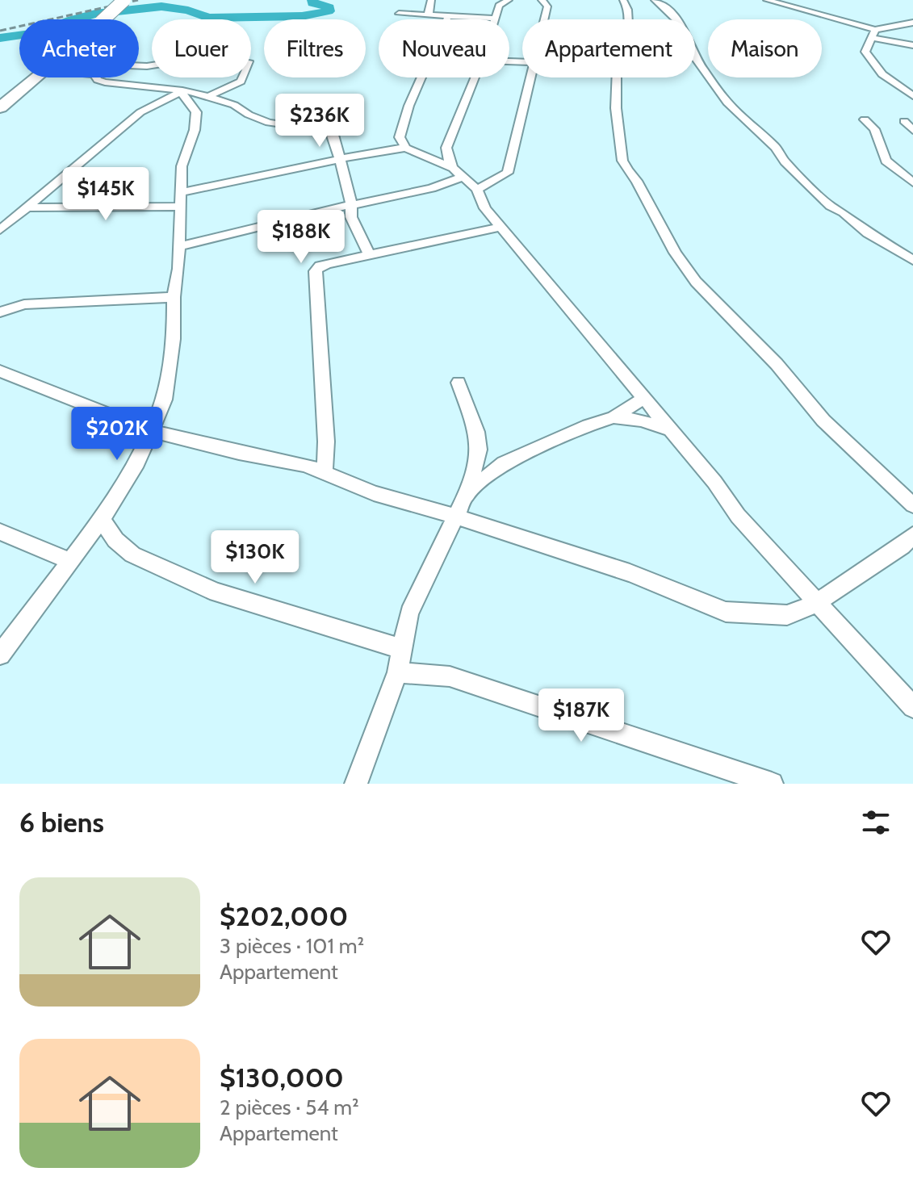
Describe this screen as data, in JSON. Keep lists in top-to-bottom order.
{
  "page": {
    "chip": [
      "Acheter",
      "Louer",
      "Filtres",
      "Nouveau",
      "Appartement",
      "Maison"
    ],
    "price": [
      "$236K",
      "$145K",
      "$188K",
      "$202K",
      "$130K",
      "$187K"
    ],
    "heading": "6 biens",
    "list": [
      {
        "name": "$202,000",
        "note": "3 pièces · 101 m² · Appartement"
      },
      {
        "name": "$130,000",
        "note": "2 pièces · 54 m² · Appartement"
      }
    ]
  }
}
